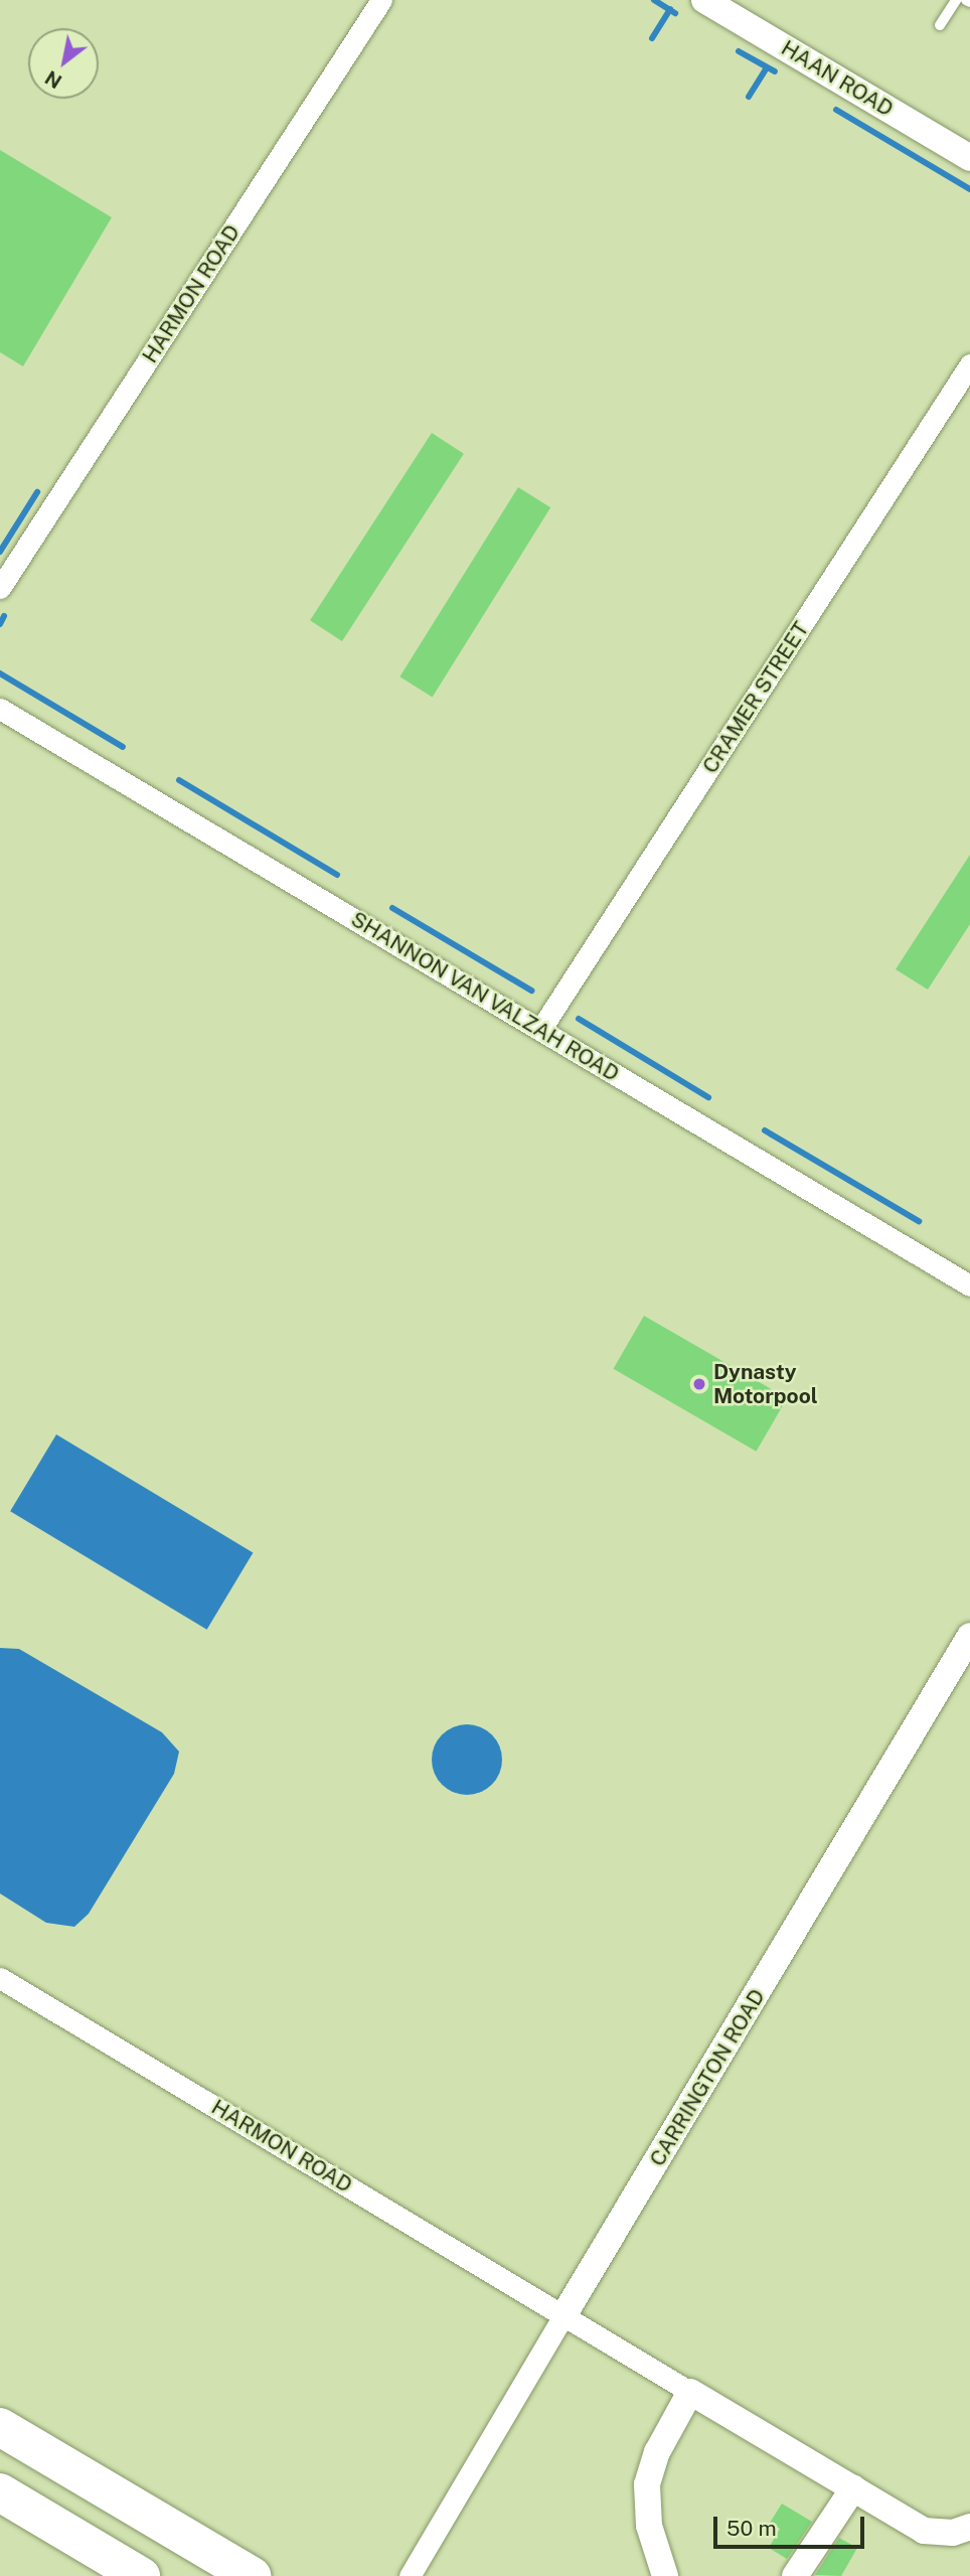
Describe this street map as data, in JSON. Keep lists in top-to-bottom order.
{
  "streets": {
    "street": [
      "HAAN ROAD",
      "HARMON ROAD",
      "CRAMER STREET",
      "SHANNON VAN VALZAH ROAD",
      "CARRINGTON ROAD"
    ]
  },
  "crossings": [
    ["HARMON ROAD", "CARRINGTON ROAD"],
    ["CRAMER STREET", "SHANNON VAN VALZAH ROAD"]
  ],
  "places": ["Dynasty Motorpool"],
  "scale_bar": "50 m",
  "north": "bottom left"
}
